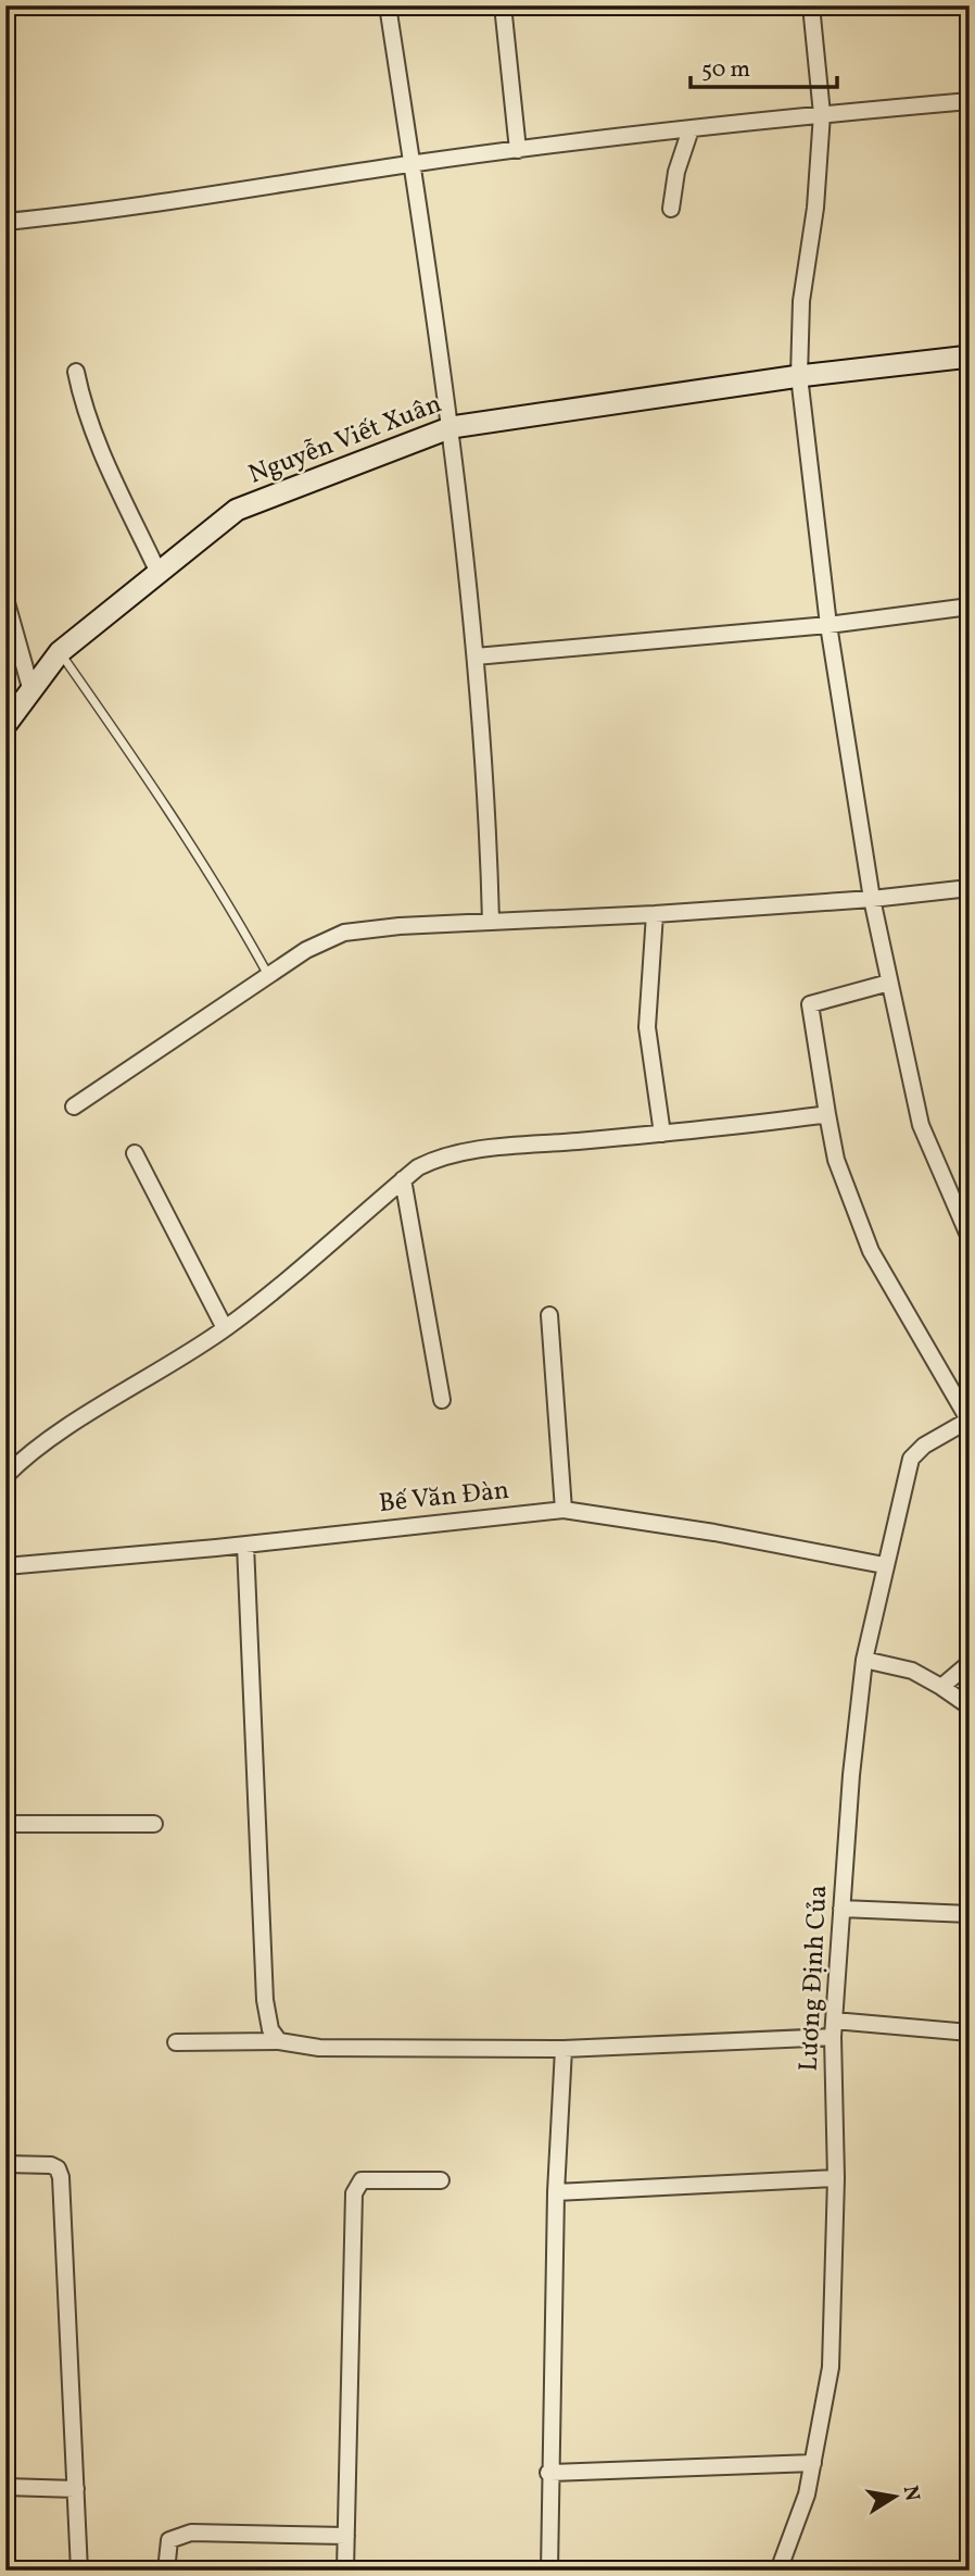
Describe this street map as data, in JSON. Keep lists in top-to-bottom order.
{
  "streets": {
    "street": ["Nguyễn Viết Xuân", "Bế Văn Đàn", "Lương Định Của"]
  },
  "crossings": [
    ["Bế Văn Đàn", "Lương Định Của"]
  ],
  "scale_bar": "50 m",
  "north": "right"
}
